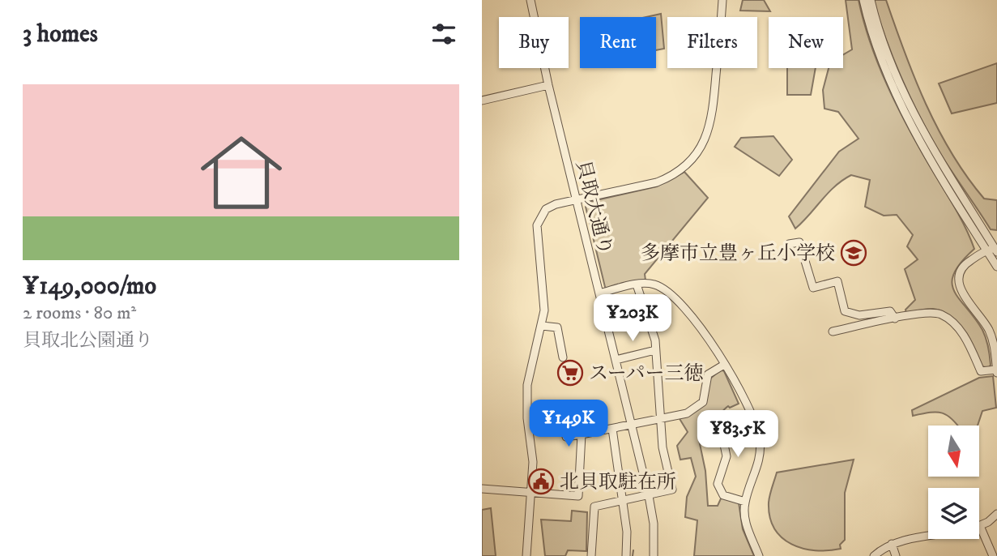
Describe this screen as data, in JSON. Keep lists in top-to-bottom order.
{
  "streets": {
    "street": ["貝取大通り"]
  },
  "places": {
    "school or university": ["多摩市立豊ヶ丘小学校"],
    "supermarket": ["スーパー三徳"],
    "public building": ["北貝取駐在所"]
  },
  "north": "bottom",
  "page": {
    "heading": "3 homes",
    "chip": [
      "Buy",
      "Rent",
      "Filters",
      "New"
    ],
    "list": [
      {
        "name": "¥149,000/mo",
        "note": "2 rooms · 80 m² · 貝取北公園通り"
      }
    ],
    "price": ["¥203K", "¥149K", "¥83.5K"]
  }
}
